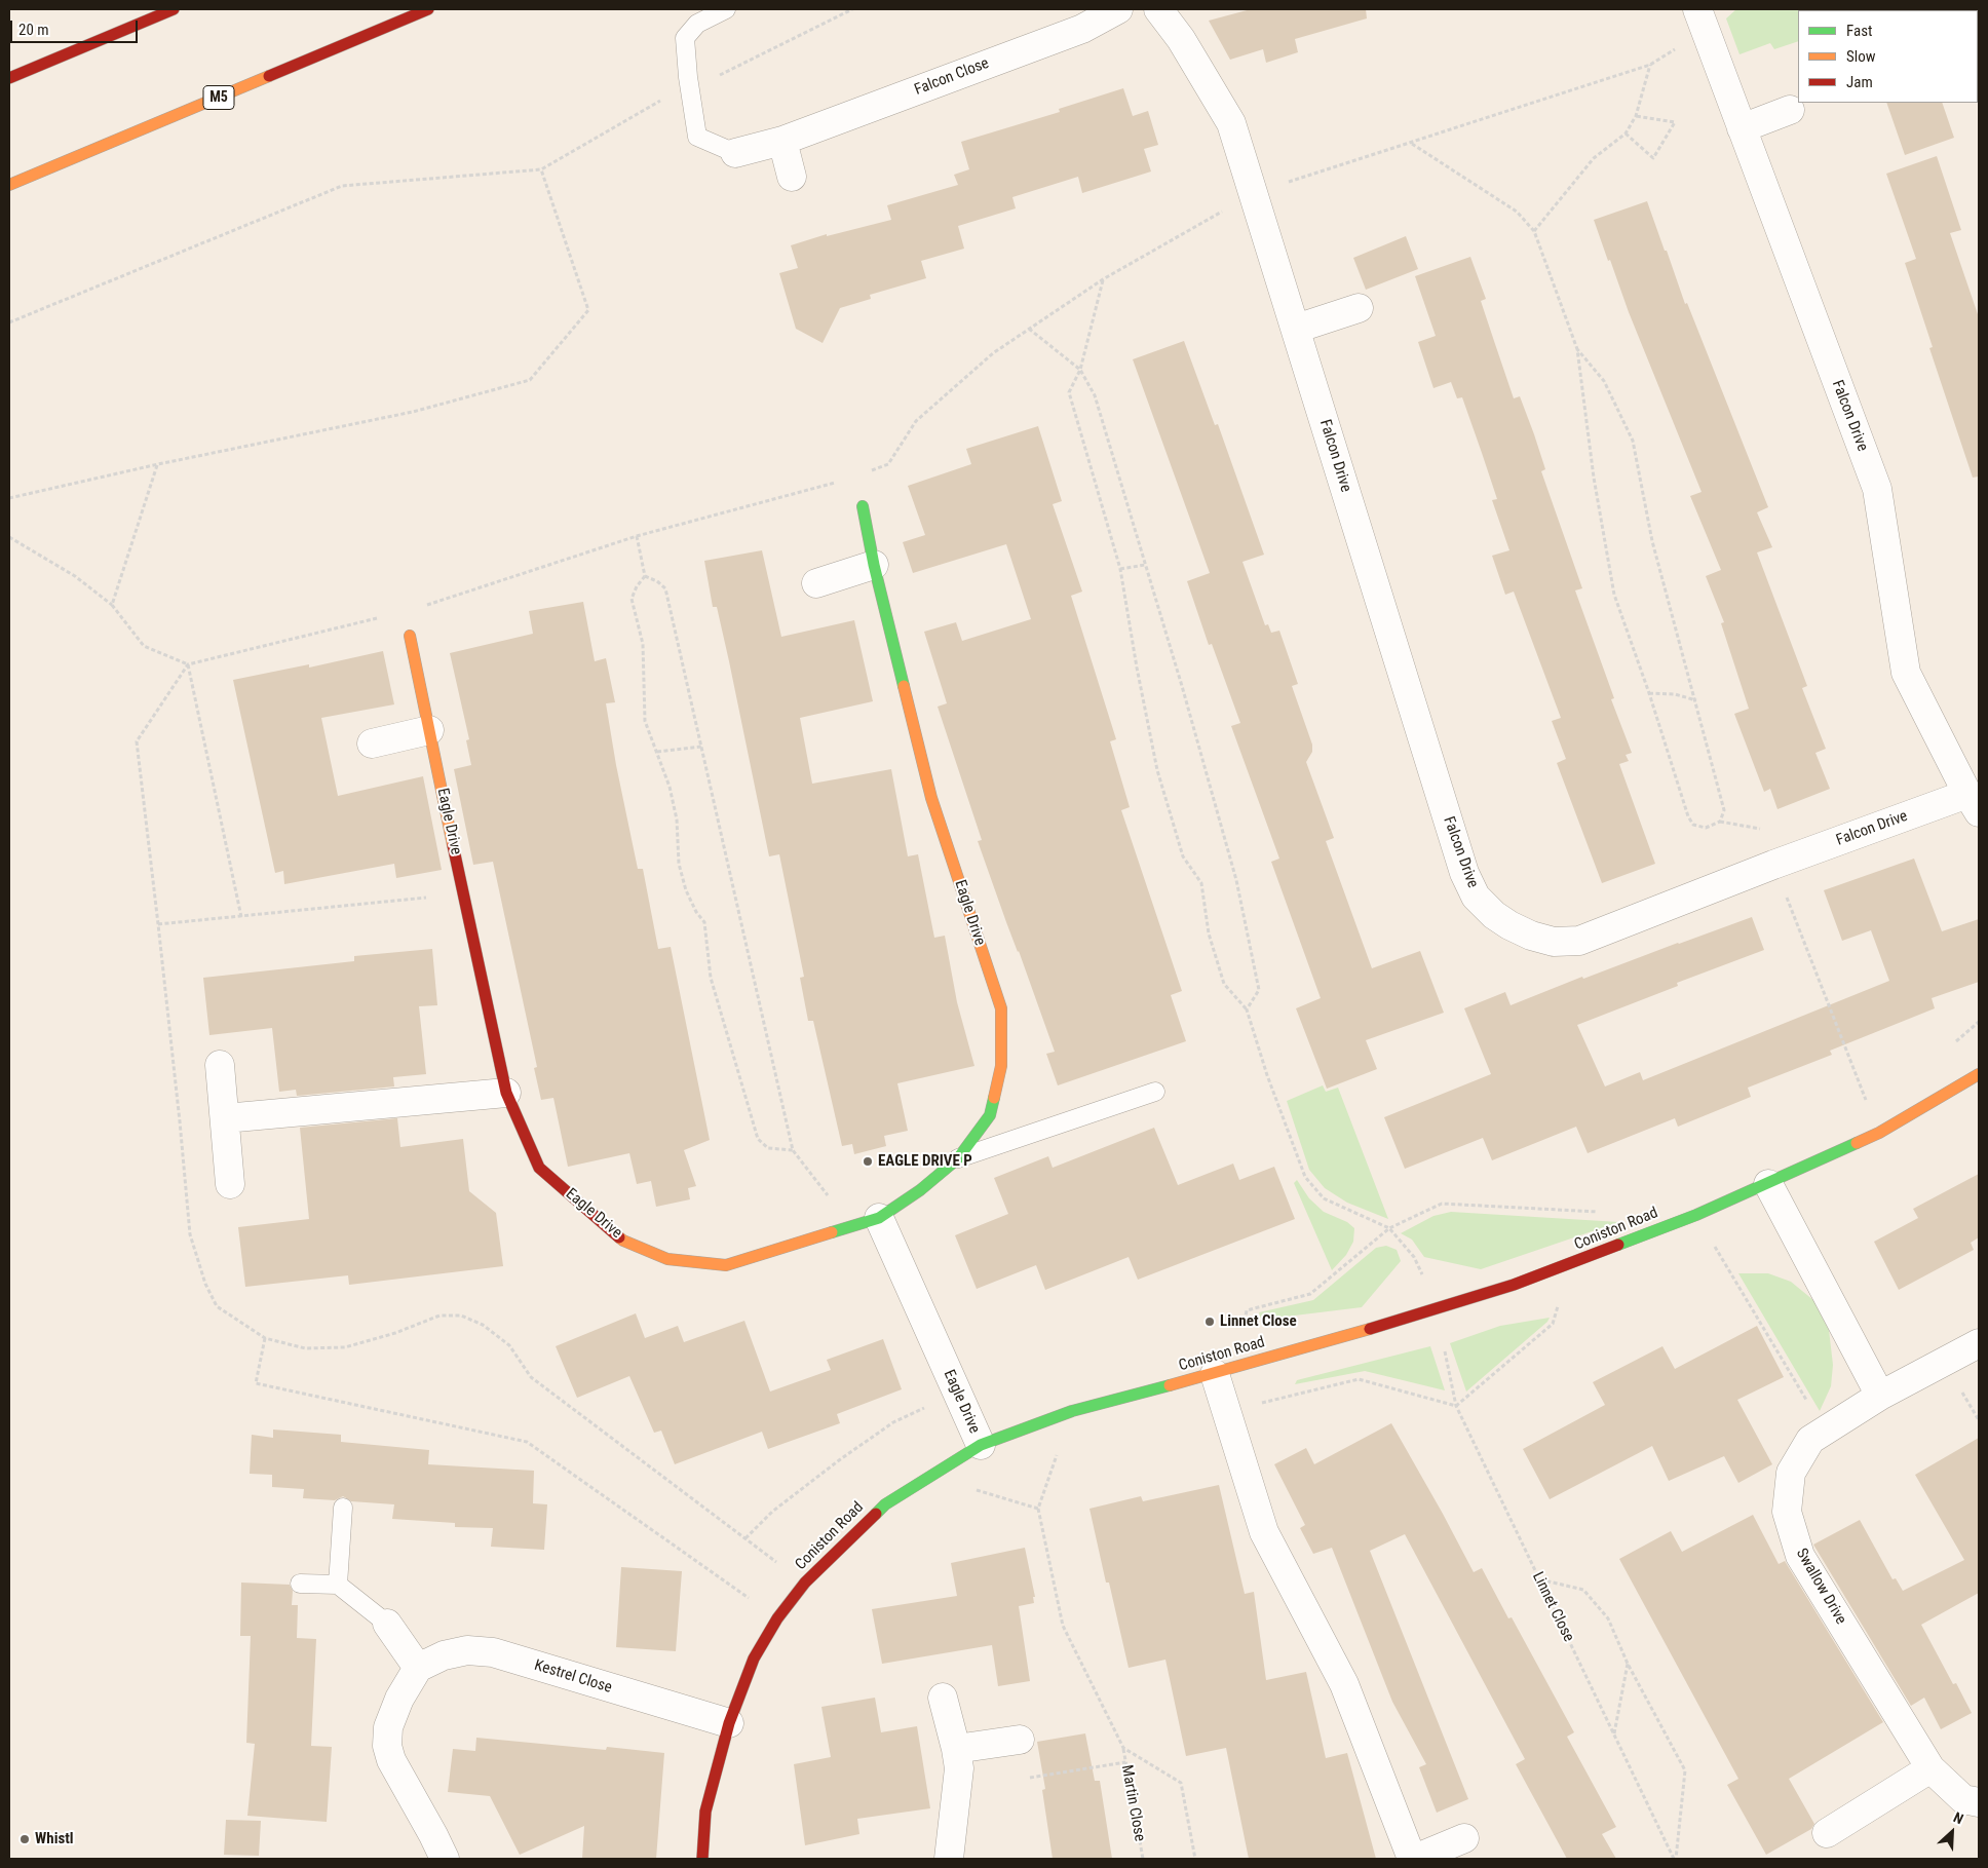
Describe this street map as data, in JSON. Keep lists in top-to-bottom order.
{
  "streets": {
    "main road": ["M5", "Eagle Drive", "Coniston Road"],
    "street": [
      "Falcon Close",
      "Falcon Drive",
      "Swallow Drive",
      "Kestrel Close"
    ],
    "path": ["Linnet Close", "Martin Close"]
  },
  "crossings": [
    ["Eagle Drive", "Coniston Road"],
    ["Coniston Road", "Kestrel Close"]
  ],
  "places": ["EAGLE DRIVE P", "Linnet Close", "Whistl"],
  "legend": ["Fast", "Slow", "Jam"],
  "scale_bar": "20 m",
  "north": "top right"
}
